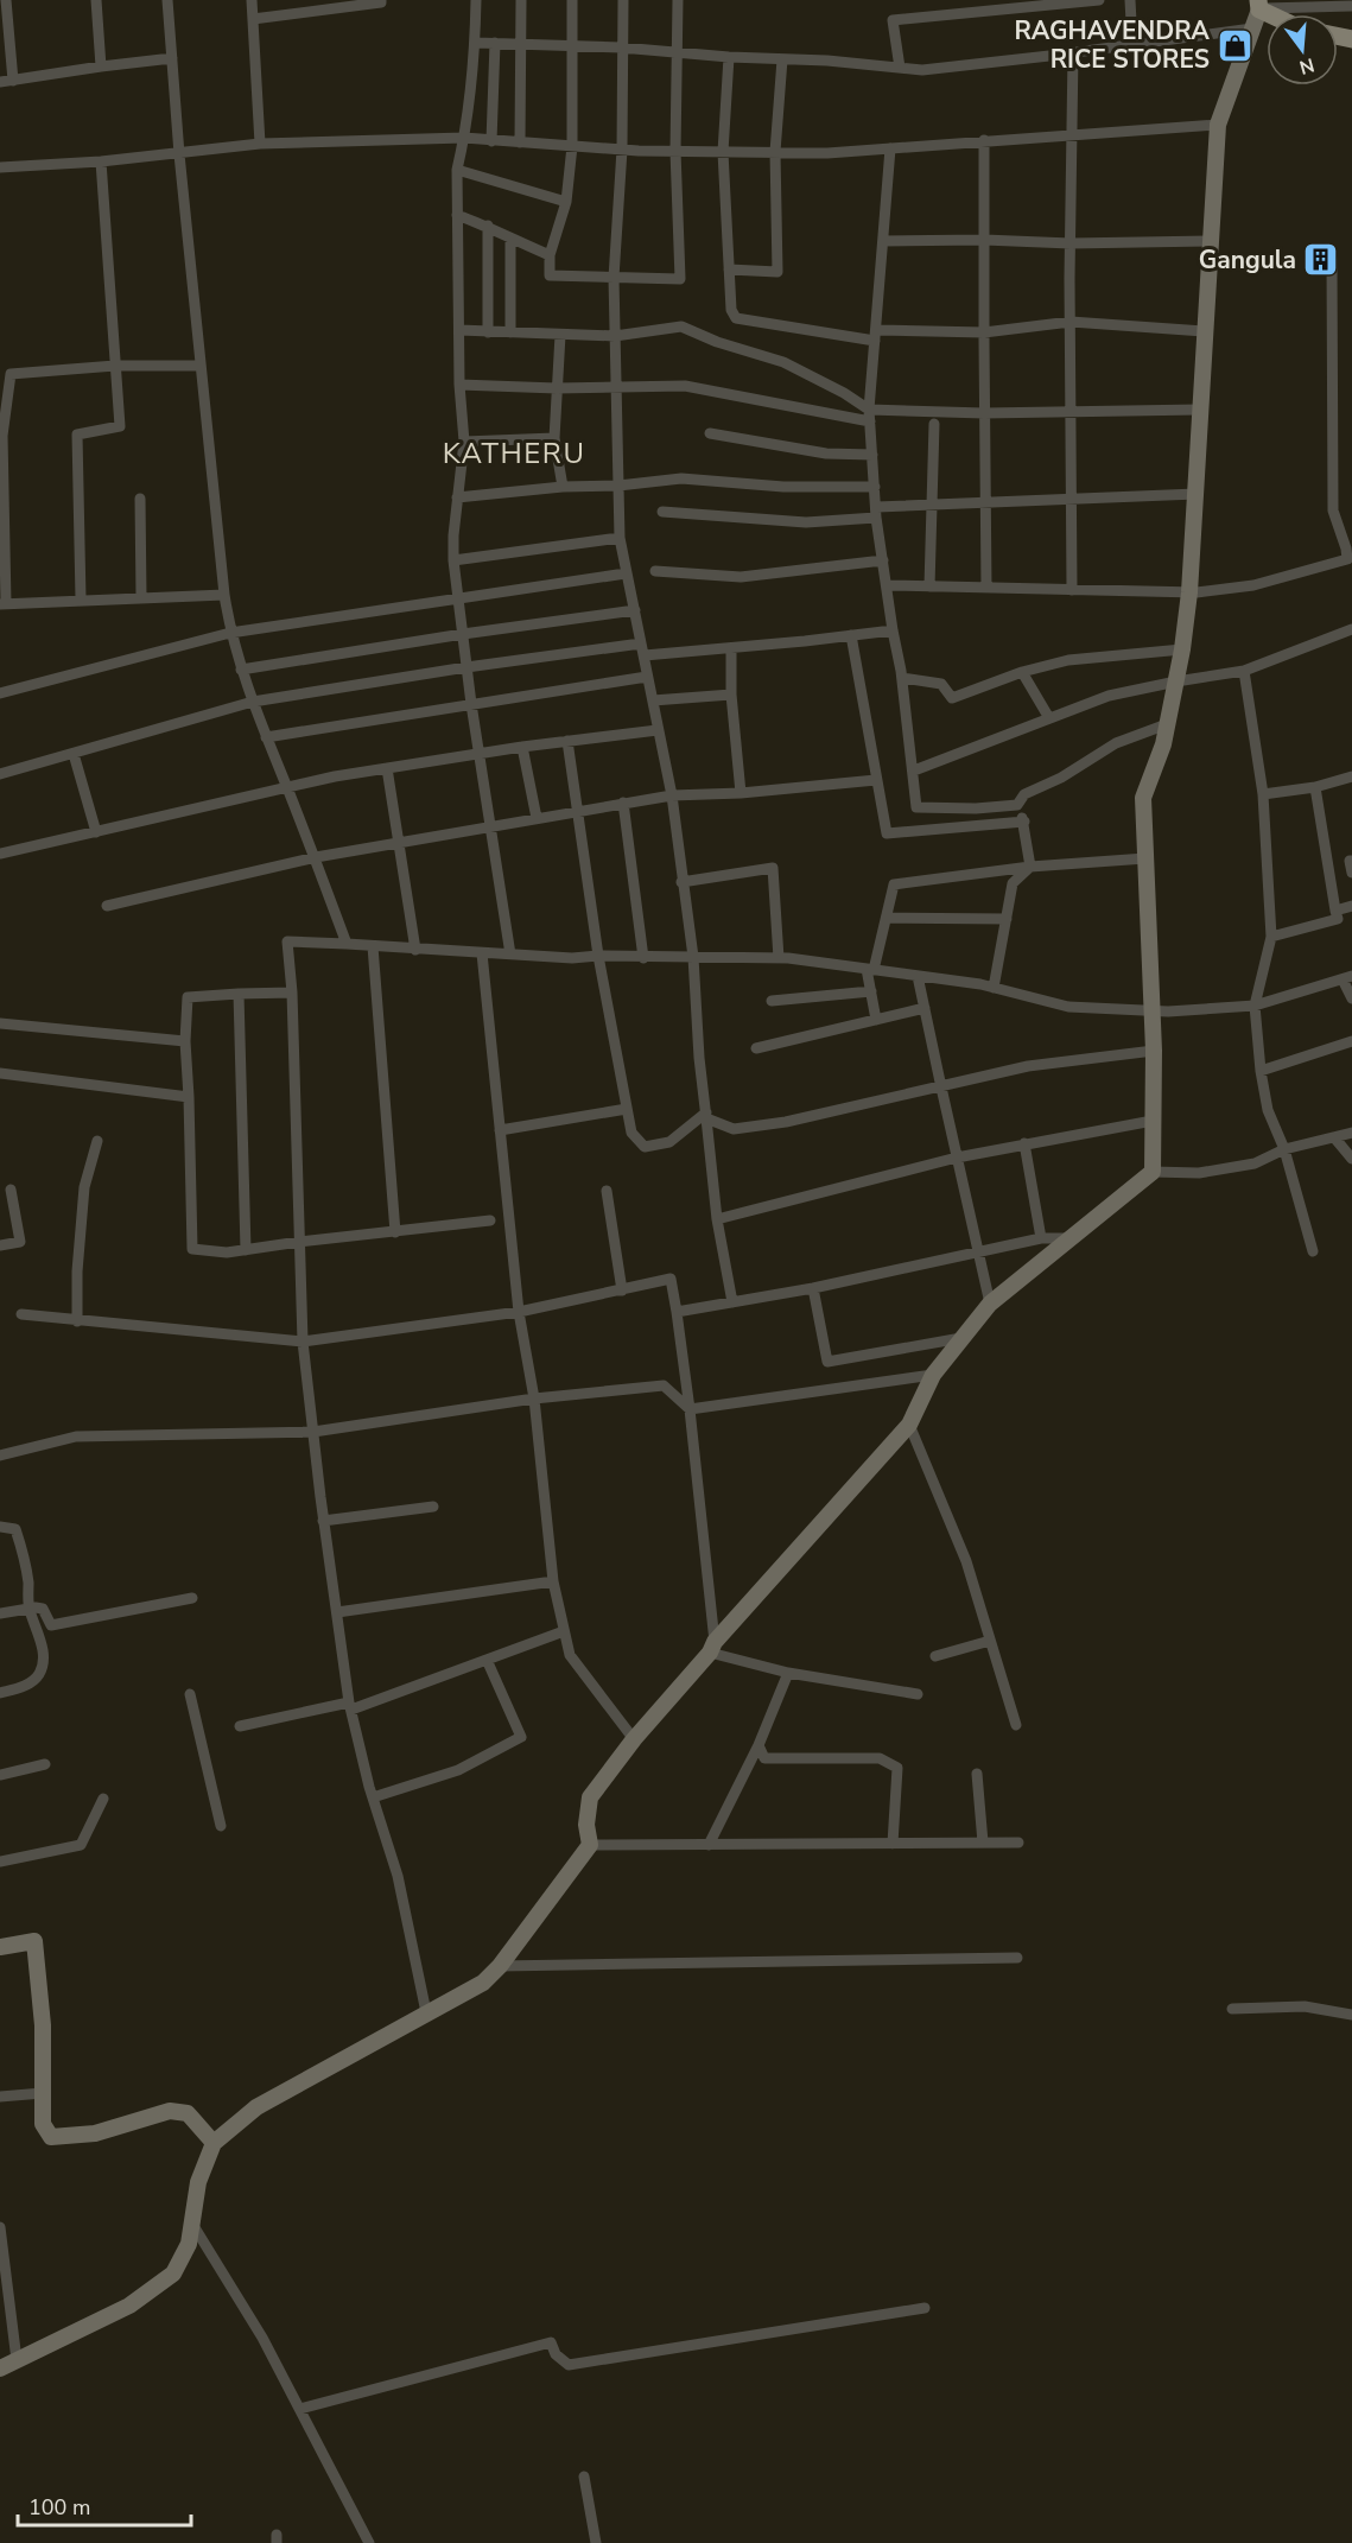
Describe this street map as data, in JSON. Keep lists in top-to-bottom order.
{
  "districts": ["KATHERU"],
  "places": {
    "shop": ["RAGHAVENDRA RICE STORES"],
    "building": ["Gangula"]
  },
  "scale_bar": "100 m",
  "north": "bottom"
}
